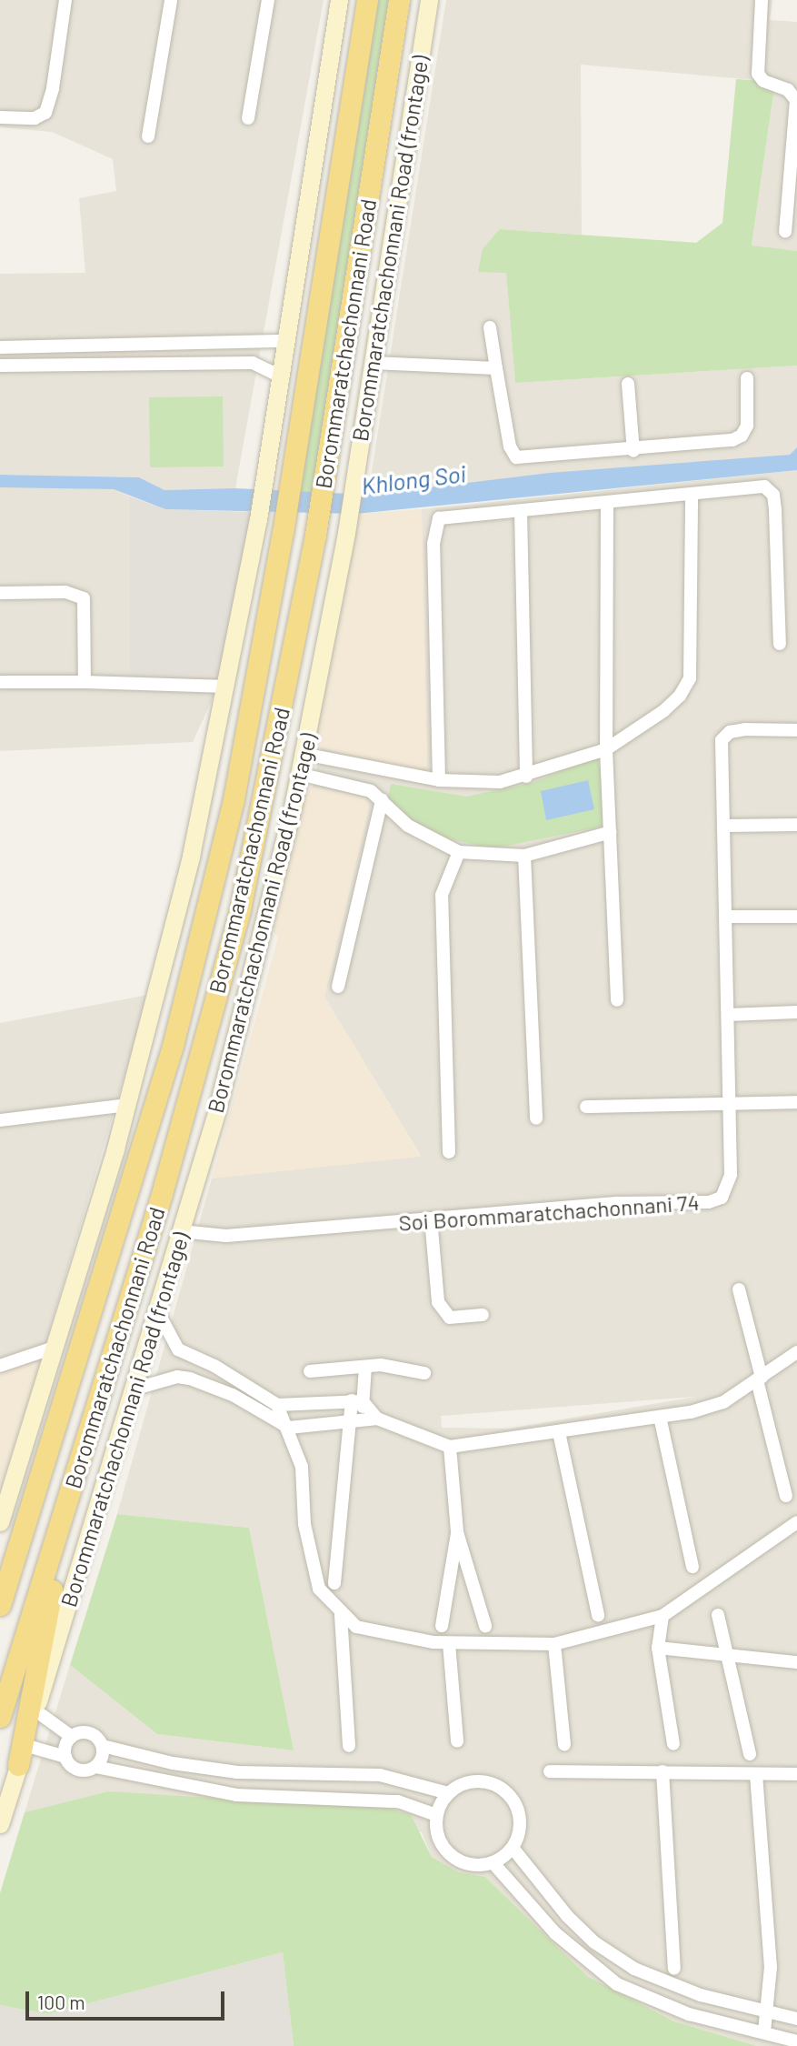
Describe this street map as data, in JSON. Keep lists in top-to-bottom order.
{
  "streets": {
    "highway": ["Borommaratchachonnani Road"],
    "main road": ["Borommaratchachonnani Road (frontage)"],
    "street": ["Soi Borommaratchachonnani 74"]
  },
  "crossings": [
    ["Borommaratchachonnani Road (frontage)", "Soi Borommaratchachonnani 74"]
  ],
  "water": ["Khlong Soi"],
  "scale_bar": "100 m"
}
